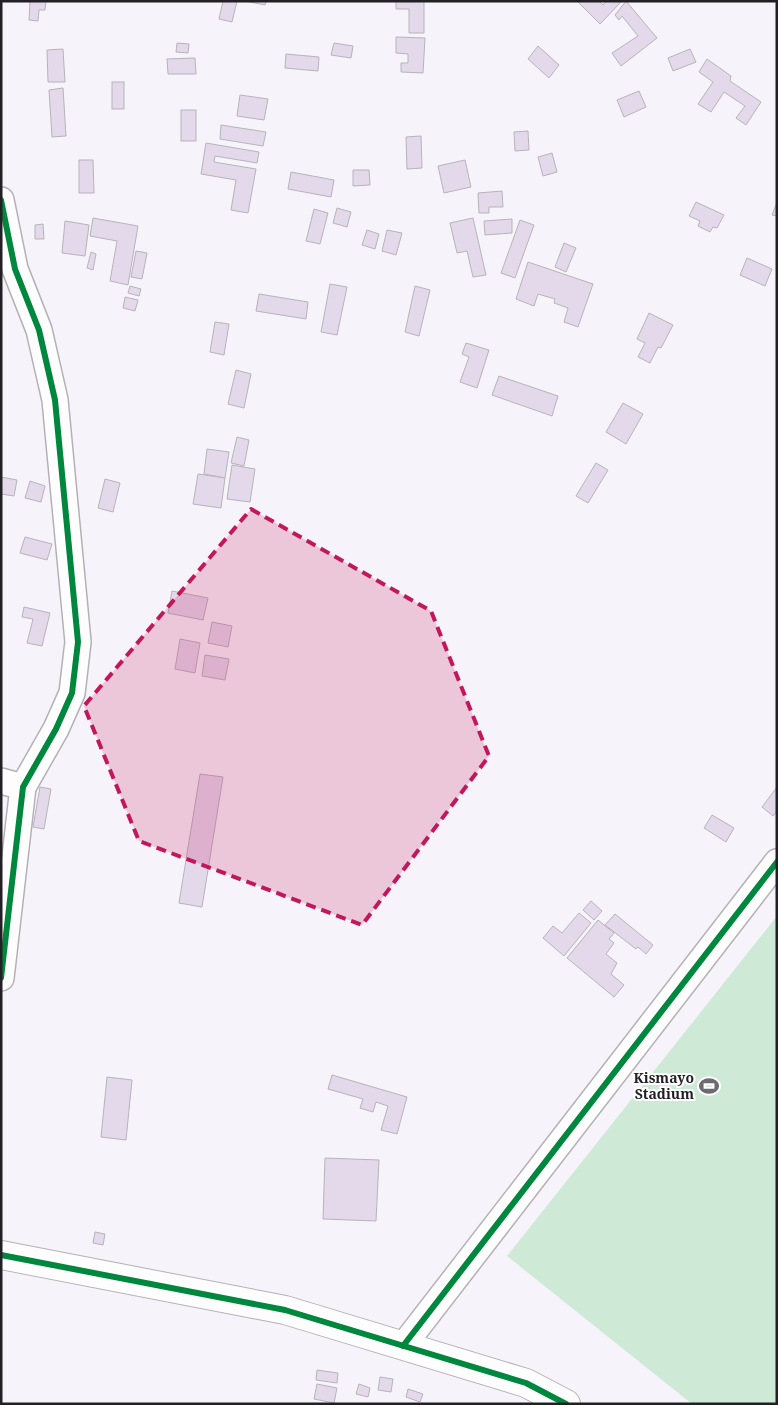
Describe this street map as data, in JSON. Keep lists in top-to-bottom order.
{
  "places": {
    "sports": ["Kismayo Stadium"]
  }
}
